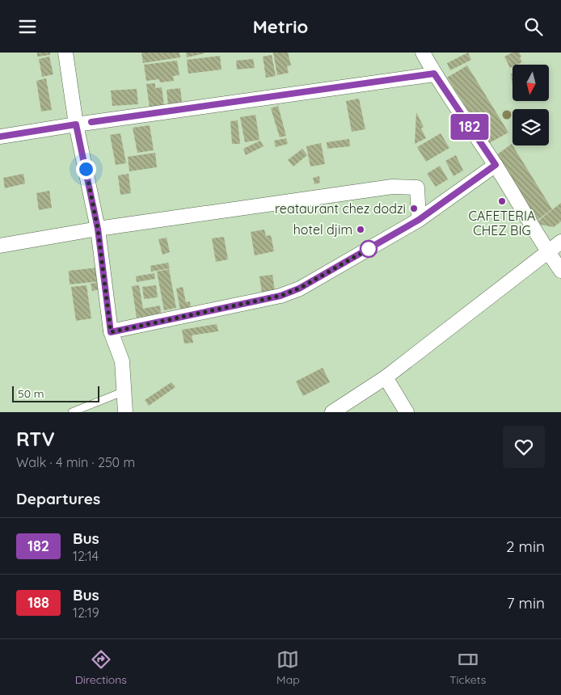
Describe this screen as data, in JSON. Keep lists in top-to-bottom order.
{
  "places": ["CAFETERIA CHEZ BIG", "reataurant chez dodzi", "hotel djim"],
  "lines": ["bus line 182"],
  "scale_bar": "50 m",
  "north": "bottom",
  "page": {
    "header": "Metrio",
    "on_map": "182",
    "scale": "50 m",
    "heading": [
      ["RTV", "Walk · 4 min · 250 m"],
      "Departures"
    ],
    "list": [
      {
        "mark": "182",
        "name": "Bus",
        "note": "12:14",
        "value": "2 min"
      },
      {
        "mark": "188",
        "name": "Bus",
        "note": "12:19",
        "value": "7 min"
      }
    ],
    "tabs": ["Directions", "Map", "Tickets"]
  }
}
